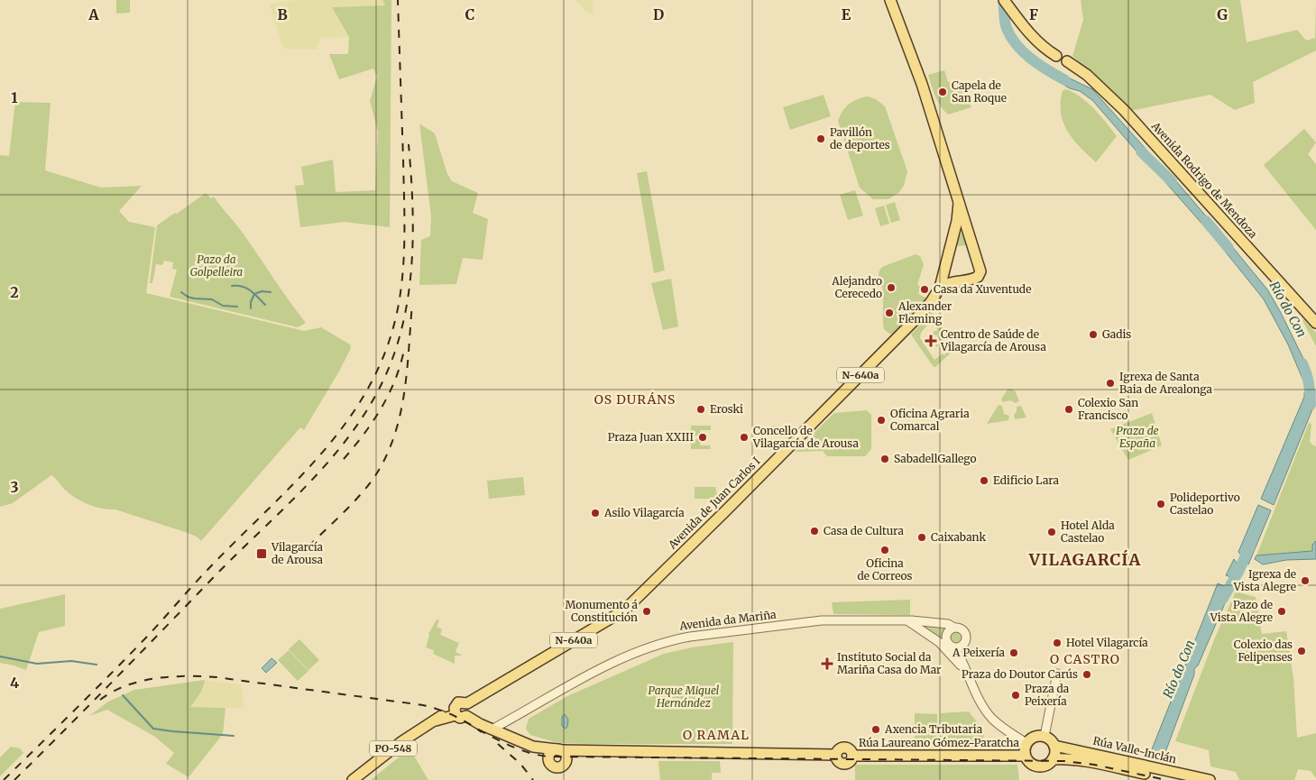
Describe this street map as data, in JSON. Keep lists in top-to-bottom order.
{
  "streets": {
    "main road": [
      "Avenida Rodrigo de Mendoza",
      "N-640a",
      "Avenida de Juan Carlos I",
      "Rúa Laureano Gómez-Paratcha",
      "PO-548",
      "Rúa Valle-Inclán"
    ],
    "street": ["Avenida da Mariña"]
  },
  "crossings": [
    ["N-640a", "Avenida de Juan Carlos I"],
    ["Avenida de Juan Carlos I", "PO-548"],
    ["Rúa Laureano Gómez-Paratcha", "Rúa Valle-Inclán"]
  ],
  "districts": [
    "OS DURÁNS",
    "VILAGARCÍA",
    "O CASTRO",
    "O RAMAL"
  ],
  "water": ["Río do Con"],
  "parks": ["Pazo da Golpelleira", "Praza de España", "Parque Miguel Hernández"],
  "places": {
    "other": [
      "Capela de San Roque",
      "Pavillón de deportes",
      "Alejandro Cerecedo",
      "Casa da Xuventude",
      "Alexander Fleming",
      "Gadis",
      "Igrexa de Santa Baia de Arealonga",
      "Eroski",
      "Colexio San Francisco",
      "Oficina Agraria Comarcal",
      "Praza Juan XXIII",
      "Concello de Vilagarcía de Arousa",
      "SabadellGallego",
      "Edificio Lara",
      "Polideportivo Castelao",
      "Asilo Vilagarcía",
      "Casa de Cultura",
      "Hotel Alda Castelao",
      "Caixabank",
      "Oficina de Correos",
      "Igrexa de Vista Alegre",
      "Monumento á Constitución",
      "Pazo de Vista Alegre",
      "Hotel Vilagarcía",
      "Colexio das Felipenses",
      "A Peixería",
      "Praza do Doutor Carús",
      "Praza da Peixería",
      "Axencia Tributaria"
    ],
    "health": ["Centro de Saúde de Vilagarcía de Arousa", "Instituto Social da Mariña Casa do Mar"],
    "transit": ["Vilagarcía de Arousa"]
  },
  "grid": {
    "columns": [
      "A",
      "B",
      "C",
      "D",
      "E",
      "F",
      "G"
    ],
    "rows": [
      "1",
      "2",
      "3",
      "4"
    ]
  }
}
